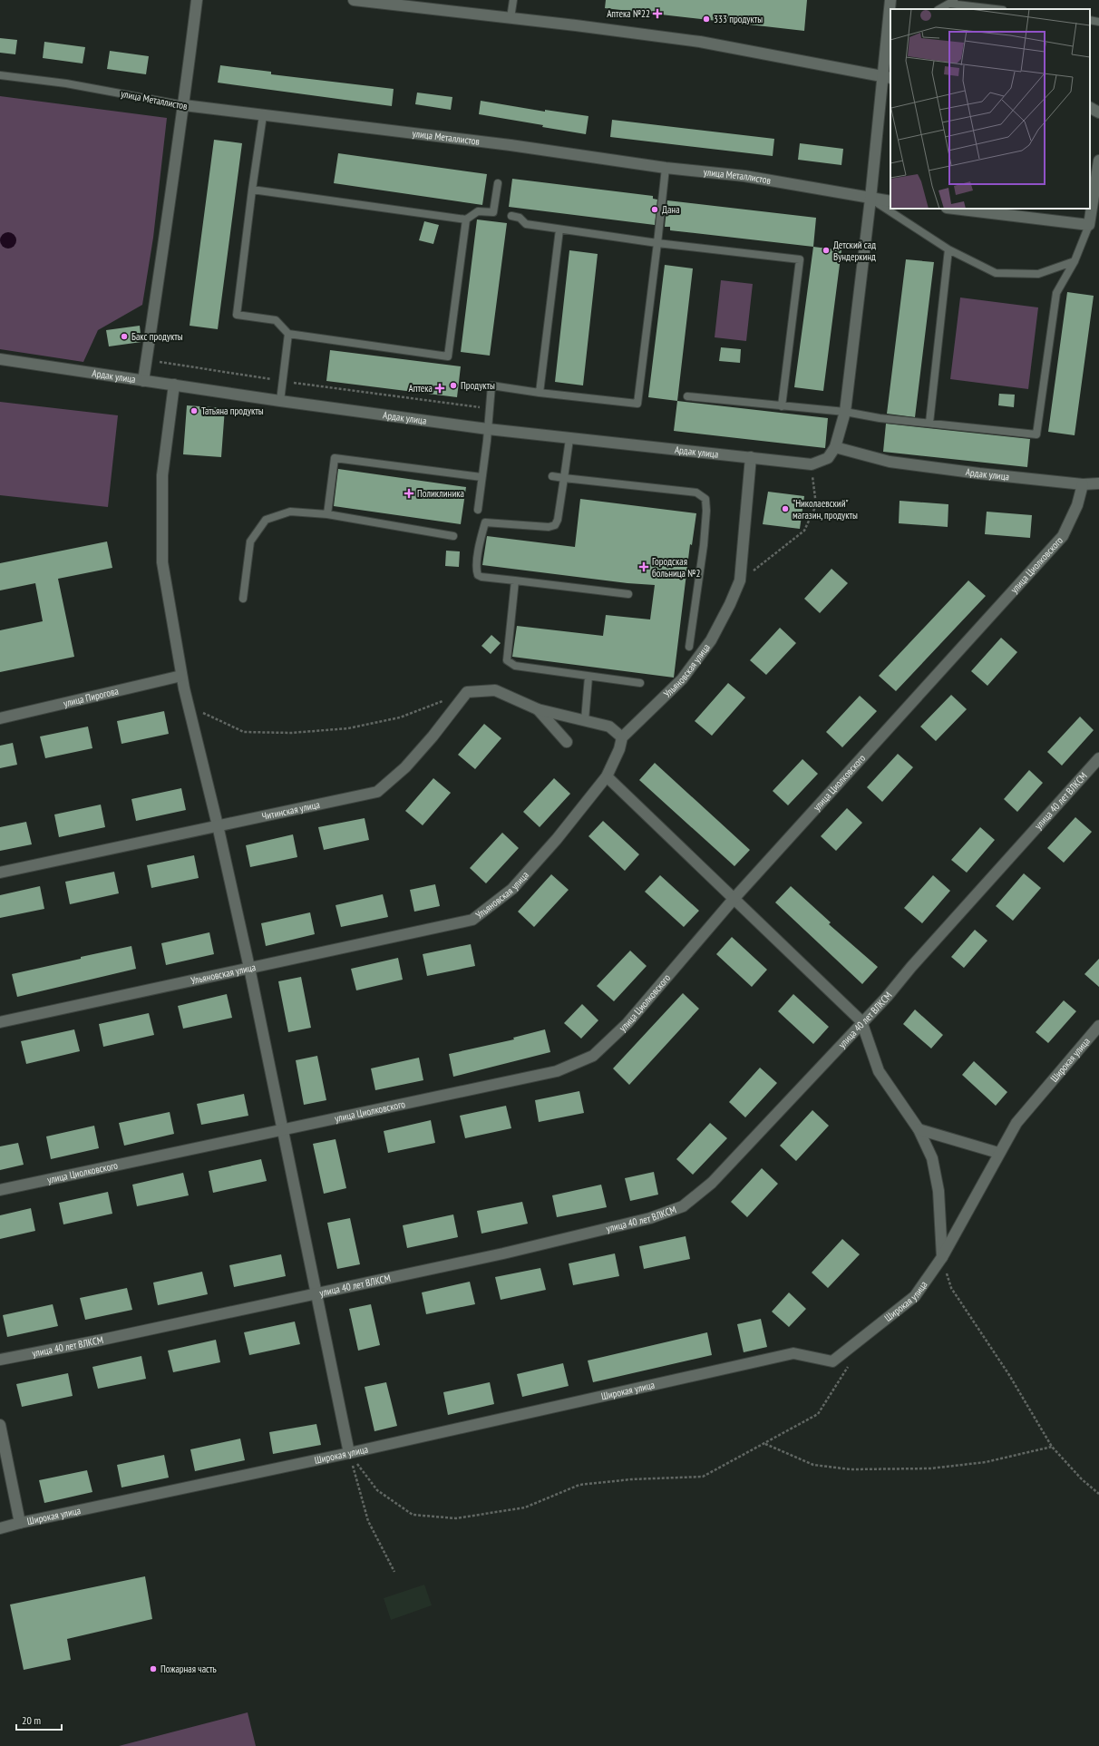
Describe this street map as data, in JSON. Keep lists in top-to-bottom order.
{
  "streets": {
    "street": [
      "улица Металлистов",
      "Ардак улица",
      "улица Циолковского",
      "Ульяновская улица",
      "улица Пирогова",
      "улица 40 лет ВЛКСМ",
      "Читинская улица",
      "Широкая улица"
    ]
  },
  "crossings": [
    ["Ардак улица", "улица Циолковского"],
    ["Ардак улица", "Ульяновская улица"]
  ],
  "places": {
    "health": [
      "Аптека №22",
      "Аптека",
      "Поликлиника",
      "Городская больница №2"
    ],
    "other": [
      "333 продукты",
      "Дана",
      "Детский сад Вундеркинд",
      "Бакс продукты",
      "Продукты",
      "Татьяна продукты",
      "\"Николаевский\" магазин, продукты",
      "Пожарная часть"
    ]
  },
  "scale_bar": "20 m"
}
